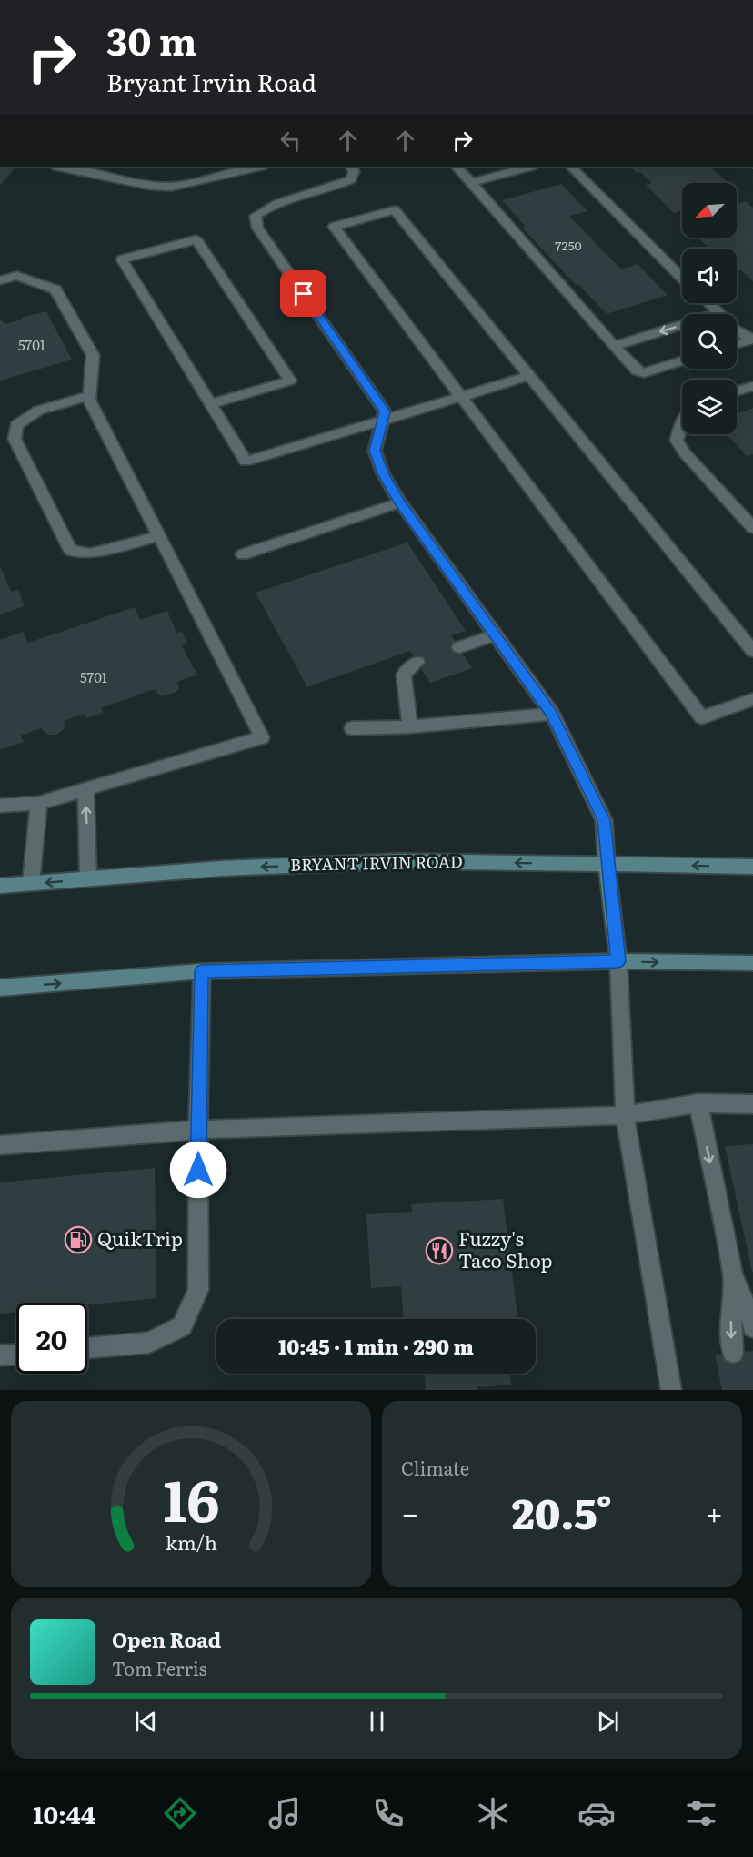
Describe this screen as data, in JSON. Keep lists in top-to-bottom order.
{
  "streets": {
    "main road": ["BRYANT IRVIN ROAD"]
  },
  "places": {
    "fuel station": ["QuikTrip"],
    "restaurant": ["Fuzzy's Taco Shop"]
  },
  "house_numbers": ["7250", "5701", "5701"],
  "north": "bottom left",
  "page": {
    "turn": ["30 m", "Bryant Irvin Road"],
    "limit": "20",
    "trip": "10:45 · 1 min · 290 m",
    "tile": "Climate",
    "heat": ["−", "20.5°", "+"],
    "song": ["Open Road", "Tom Ferris"],
    "tabs": "10:44",
    "gauge": ["16", "km/h"]
  }
}
